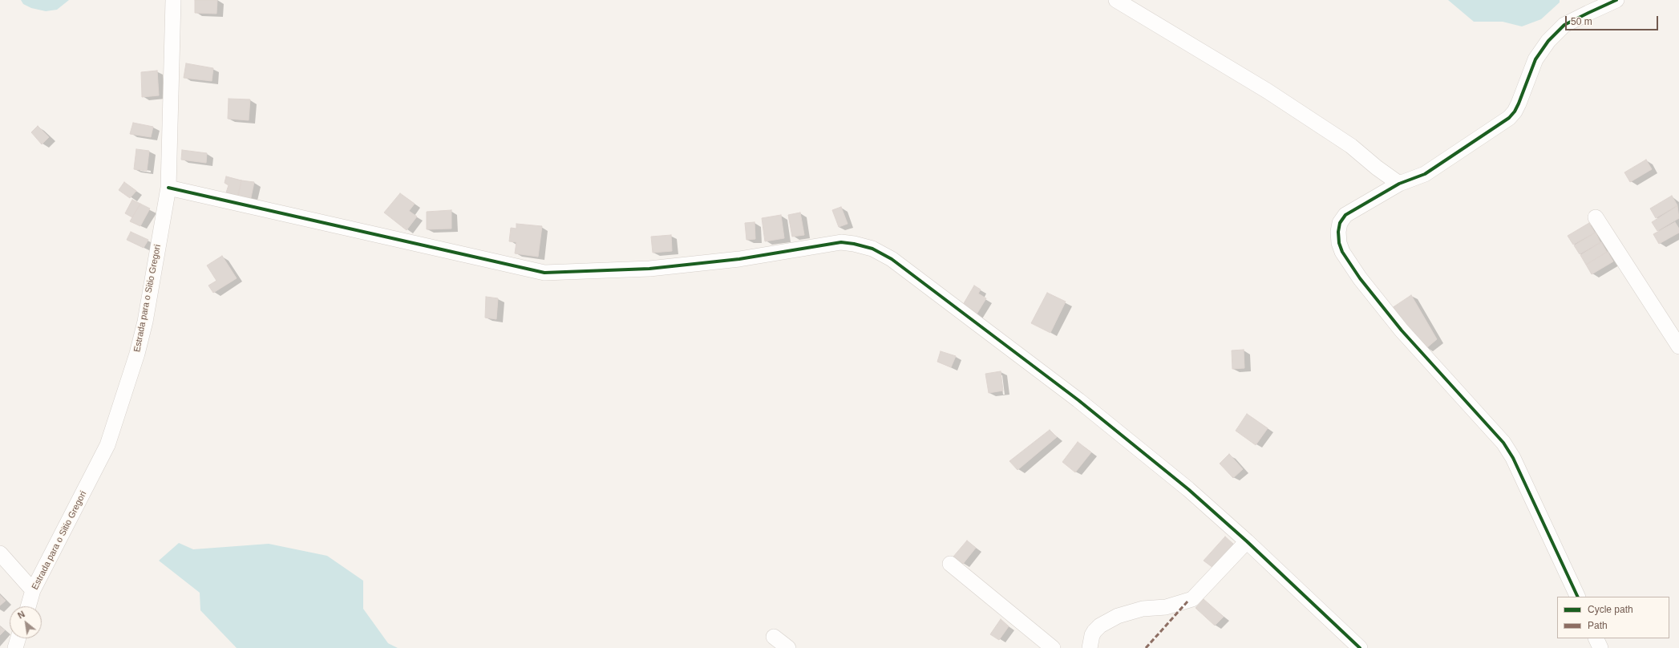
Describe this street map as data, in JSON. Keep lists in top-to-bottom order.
{
  "streets": {
    "street": ["Estrada para o Sitio Gregori"]
  },
  "legend": ["Cycle path", "Path"],
  "scale_bar": "50 m",
  "north": "top left"
}
